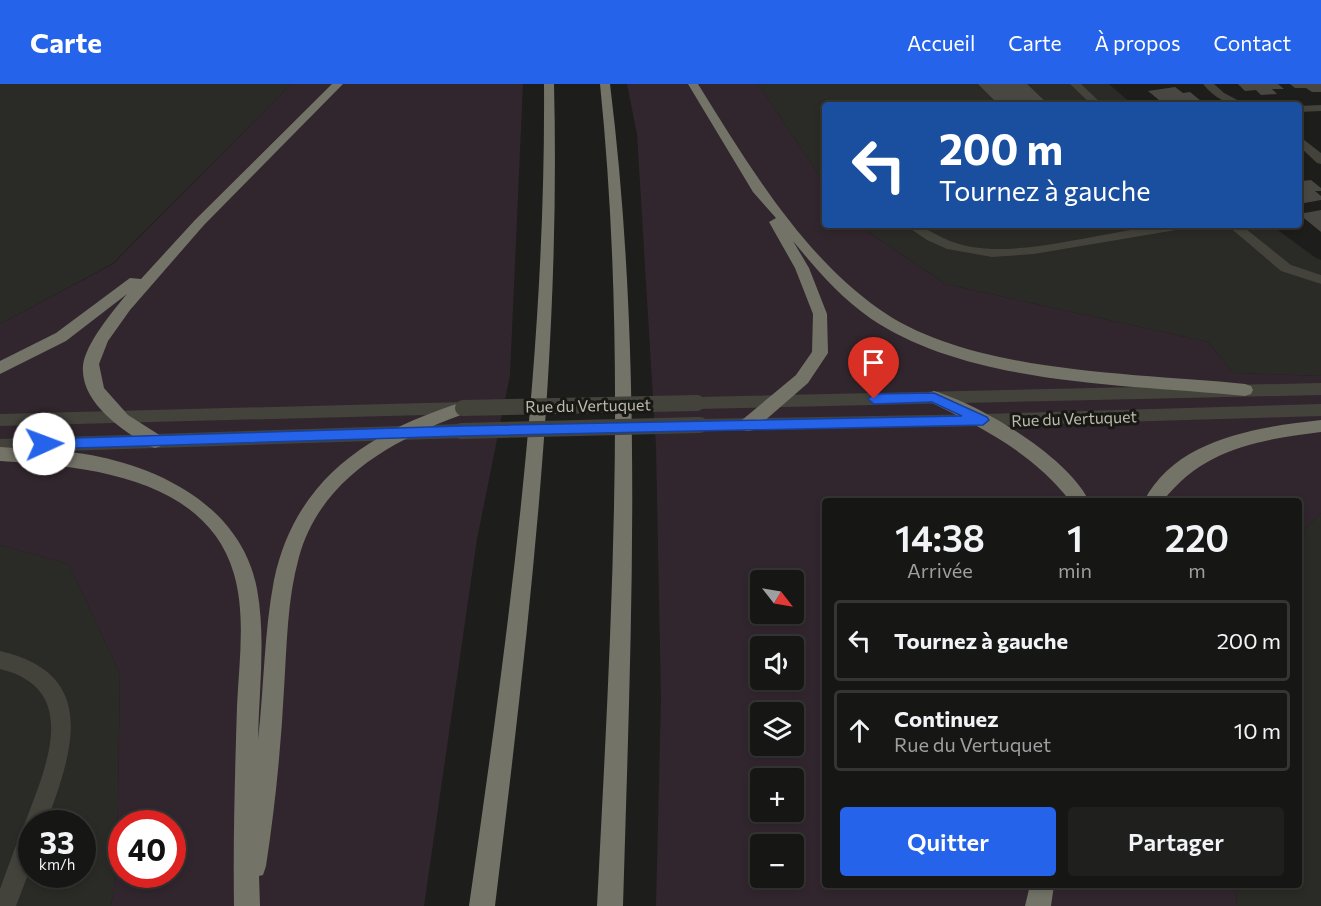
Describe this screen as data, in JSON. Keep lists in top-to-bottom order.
{
  "streets": {
    "street": ["Rue du Vertuquet"]
  },
  "north": "bottom right",
  "page": {
    "header": "Carte",
    "nav": [
      "Accueil",
      "Carte",
      "À propos",
      "Contact"
    ],
    "turn": ["200 m", "Tournez à gauche"],
    "eta": [
      "14:38",
      "Arrivée",
      "1",
      "min",
      "220",
      "m"
    ],
    "map_buttons": ["+", "−"],
    "list": [
      {
        "name": "Tournez à gauche",
        "value": "200 m"
      },
      {
        "name": "Continuez",
        "note": "Rue du Vertuquet",
        "value": "10 m"
      }
    ],
    "buttons": ["Quitter", "Partager"],
    "speed": "33 km/h",
    "limit": "40"
  }
}
